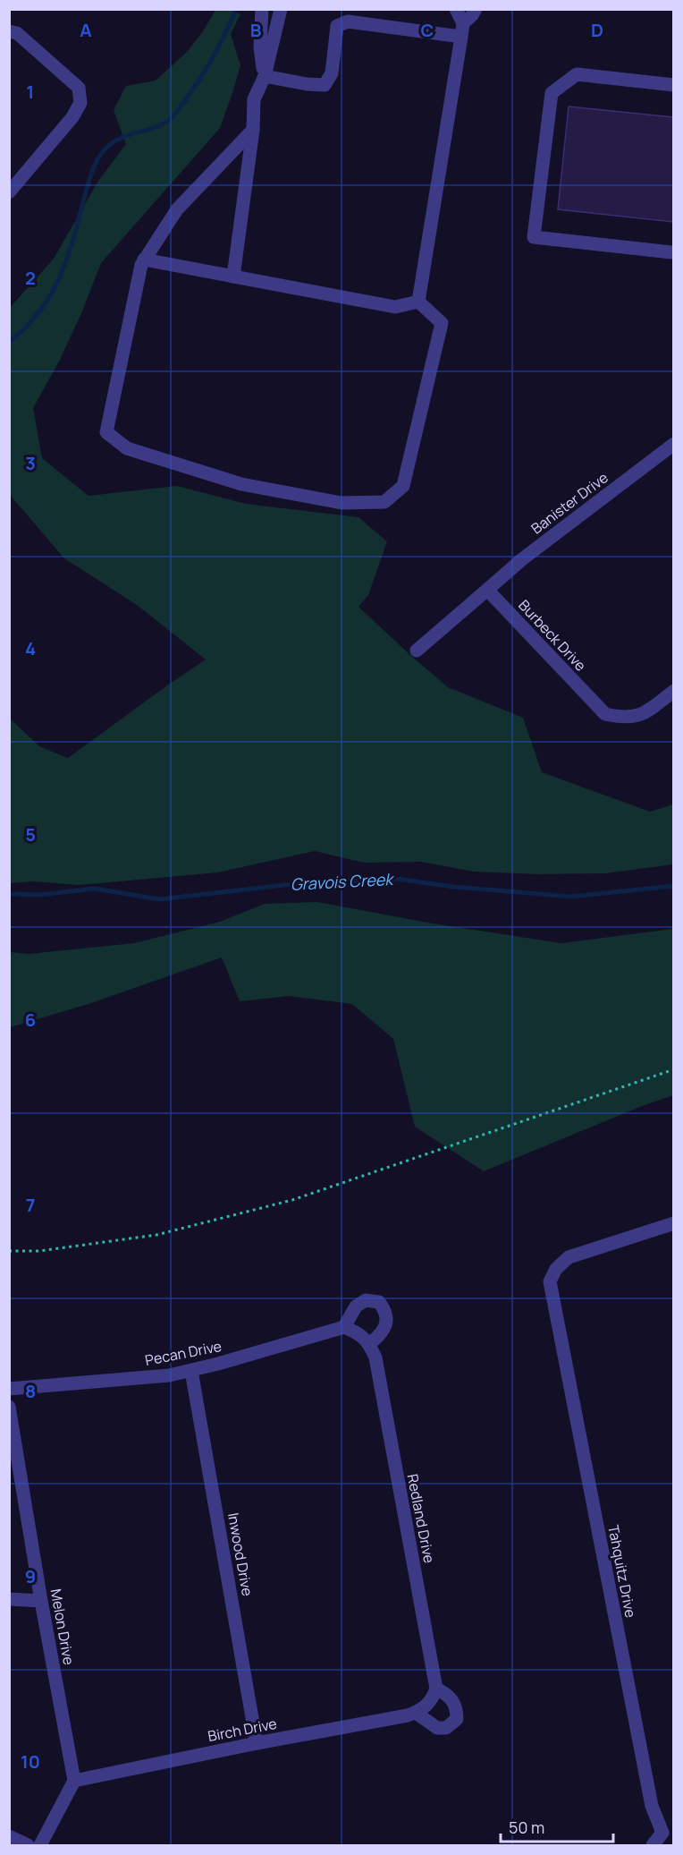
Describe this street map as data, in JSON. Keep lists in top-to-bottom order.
{
  "streets": {
    "street": [
      "Banister Drive",
      "Burbeck Drive",
      "Pecan Drive",
      "Redland Drive",
      "Inwood Drive",
      "Tahquitz Drive",
      "Melon Drive",
      "Birch Drive"
    ]
  },
  "crossings": [
    ["Banister Drive", "Burbeck Drive"],
    ["Pecan Drive", "Redland Drive"],
    ["Pecan Drive", "Inwood Drive"],
    ["Redland Drive", "Birch Drive"],
    ["Inwood Drive", "Birch Drive"],
    ["Melon Drive", "Birch Drive"]
  ],
  "water": ["Gravois Creek"],
  "scale_bar": "50 m",
  "grid": {
    "columns": [
      "A",
      "B",
      "C",
      "D"
    ],
    "rows": [
      "1",
      "2",
      "3",
      "4",
      "5",
      "6",
      "7",
      "8",
      "9",
      "10"
    ]
  }
}
